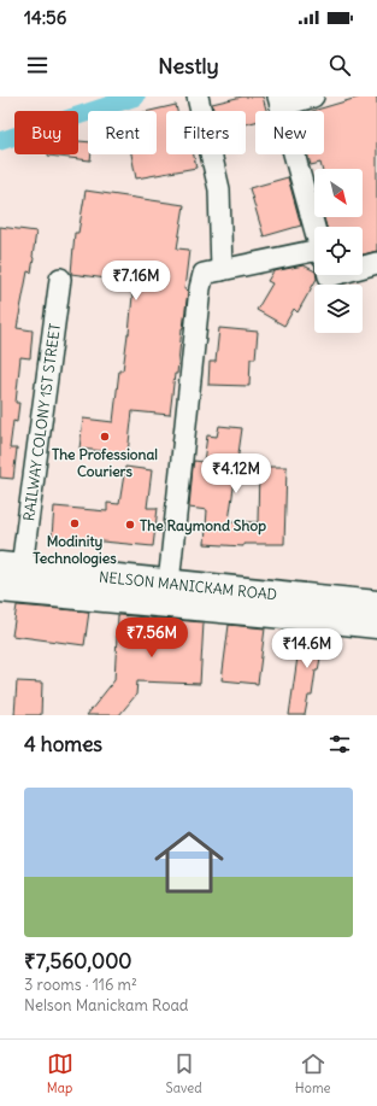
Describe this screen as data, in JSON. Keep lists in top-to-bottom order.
{
  "streets": {
    "main road": ["NELSON MANICKAM ROAD"],
    "street": ["RAILWAY COLONY 1ST STREET"]
  },
  "crossings": [
    ["RAILWAY COLONY 1ST STREET", "NELSON MANICKAM ROAD"]
  ],
  "places": ["The Professional Couriers", "Modinity Technologies", "The Raymond Shop"],
  "north": "bottom right",
  "page": {
    "status": "14:56",
    "header": "Nestly",
    "chip": [
      "Buy",
      "Rent",
      "Filters",
      "New"
    ],
    "price": [
      "₹7.16M",
      "₹4.12M",
      "₹7.56M",
      "₹14.6M"
    ],
    "heading": "4 homes",
    "list": [
      {
        "name": "₹7,560,000",
        "note": "3 rooms · 116 m² · Nelson Manickam Road"
      }
    ],
    "tabs": ["Map", "Saved", "Home"]
  }
}
